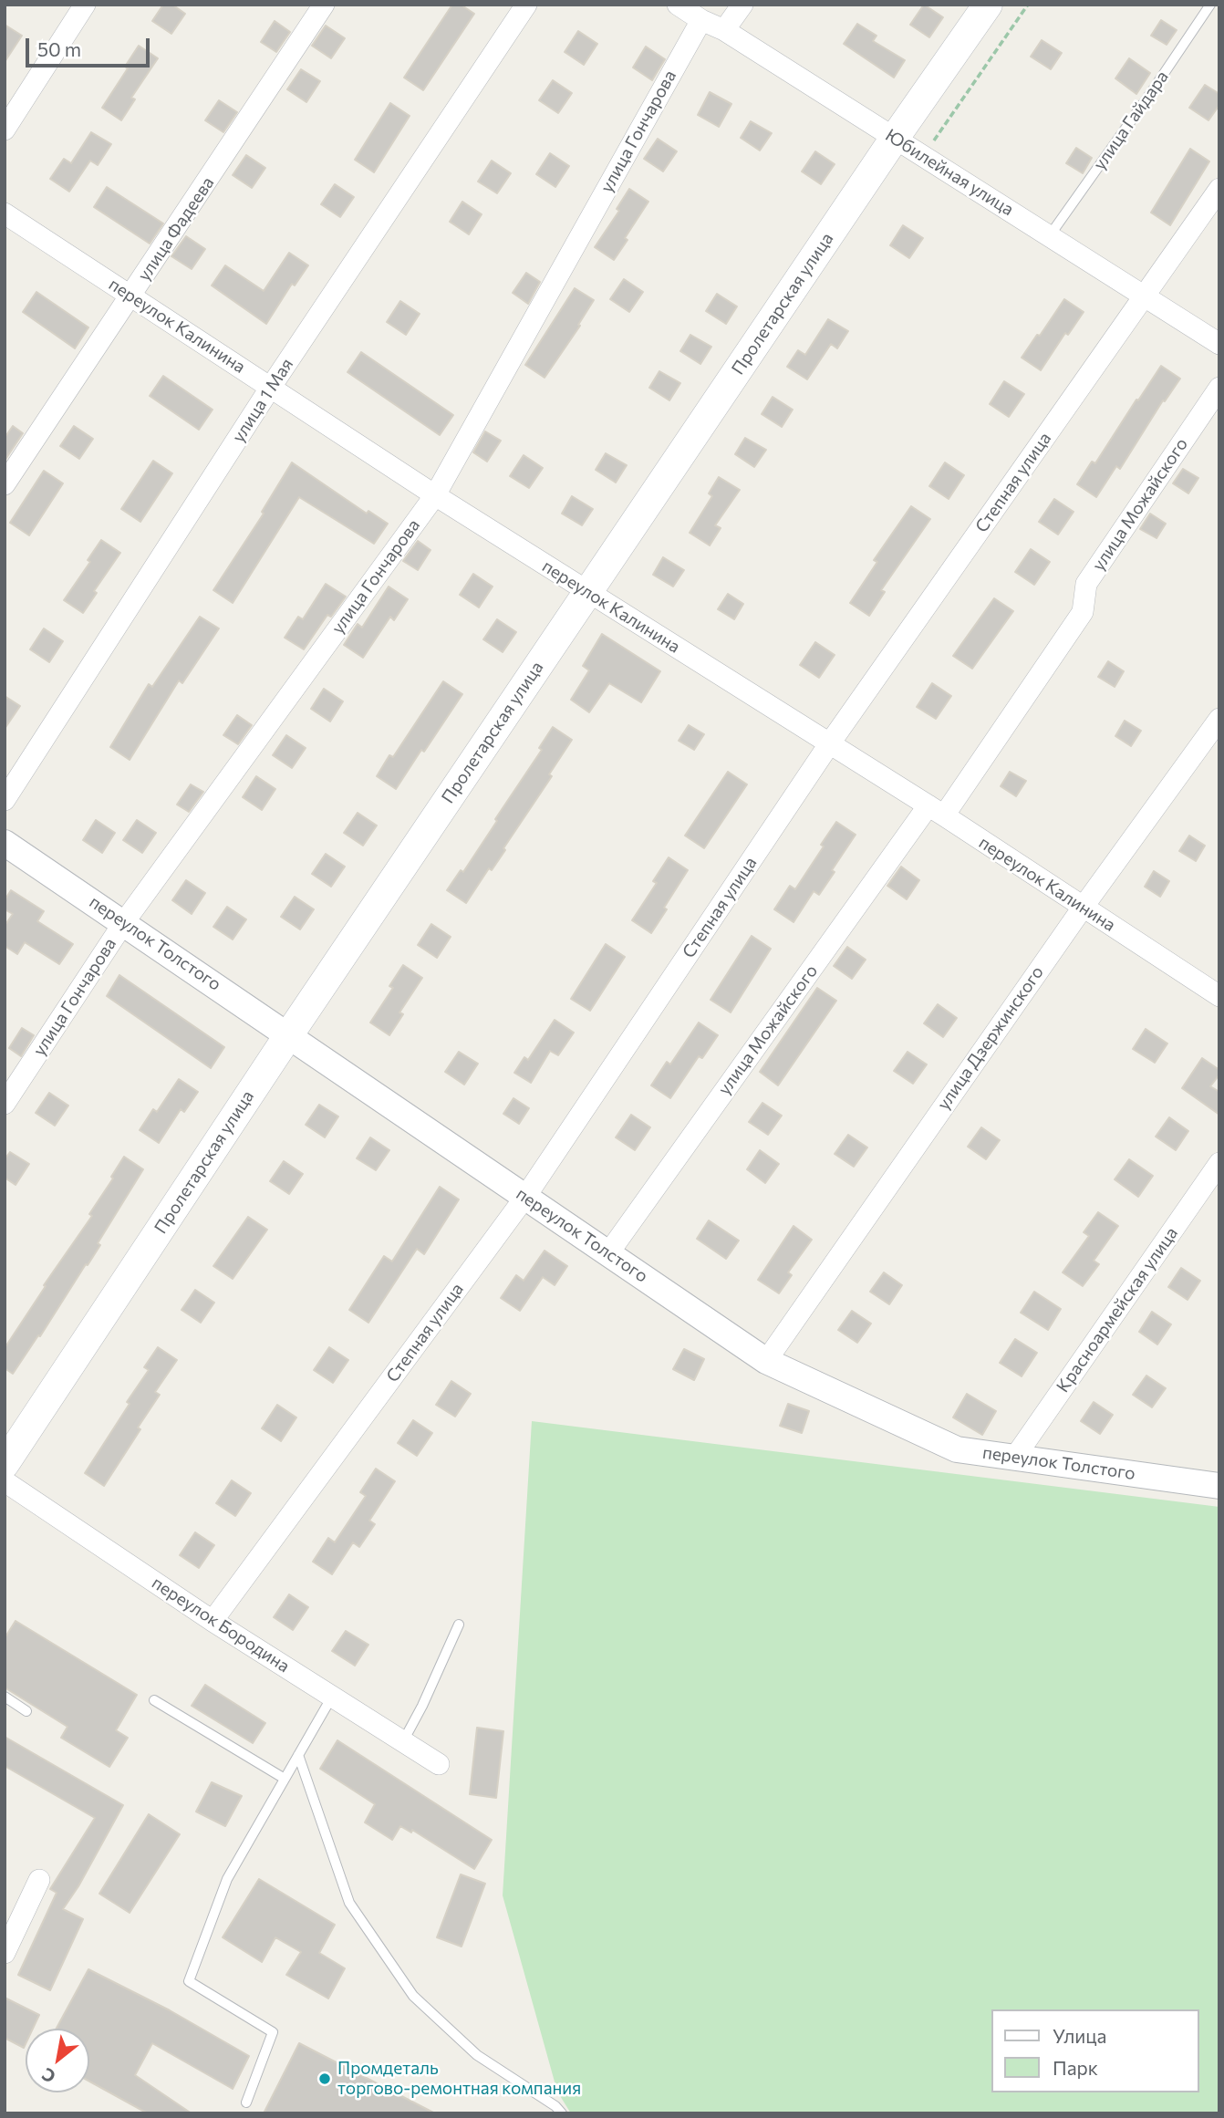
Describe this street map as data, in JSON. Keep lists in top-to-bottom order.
{
  "streets": {
    "main road": ["Пролетарская улица"],
    "street": [
      "улица Гончарова",
      "Юбилейная улица",
      "улица Фадеева",
      "переулок Калинина",
      "улица 1 Мая",
      "Степная улица",
      "улица Можайского",
      "переулок Толстого",
      "улица Дзержинского",
      "Красноармейская улица",
      "переулок Бородина"
    ],
    "lane": ["улица Гайдара"]
  },
  "crossings": [
    ["улица Гайдара", "Юбилейная улица"],
    ["улица Гончарова", "Юбилейная улица"],
    ["улица Гончарова", "переулок Калинина"],
    ["улица Гончарова", "переулок Толстого"],
    ["Юбилейная улица", "Пролетарская улица"],
    ["Юбилейная улица", "Степная улица"],
    ["улица Фадеева", "переулок Калинина"],
    ["Пролетарская улица", "переулок Калинина"],
    ["Пролетарская улица", "переулок Толстого"],
    ["переулок Калинина", "улица 1 Мая"],
    ["переулок Калинина", "Степная улица"],
    ["переулок Калинина", "улица Можайского"],
    ["переулок Калинина", "улица Дзержинского"],
    ["Степная улица", "переулок Толстого"],
    ["Степная улица", "переулок Бородина"],
    ["улица Можайского", "переулок Толстого"],
    ["переулок Толстого", "улица Дзержинского"],
    ["переулок Толстого", "Красноармейская улица"]
  ],
  "places": ["Промдеталь торгово-ремонтная компания"],
  "legend": ["Улица", "Парк"],
  "scale_bar": "50 m",
  "north": "bottom left"
}
